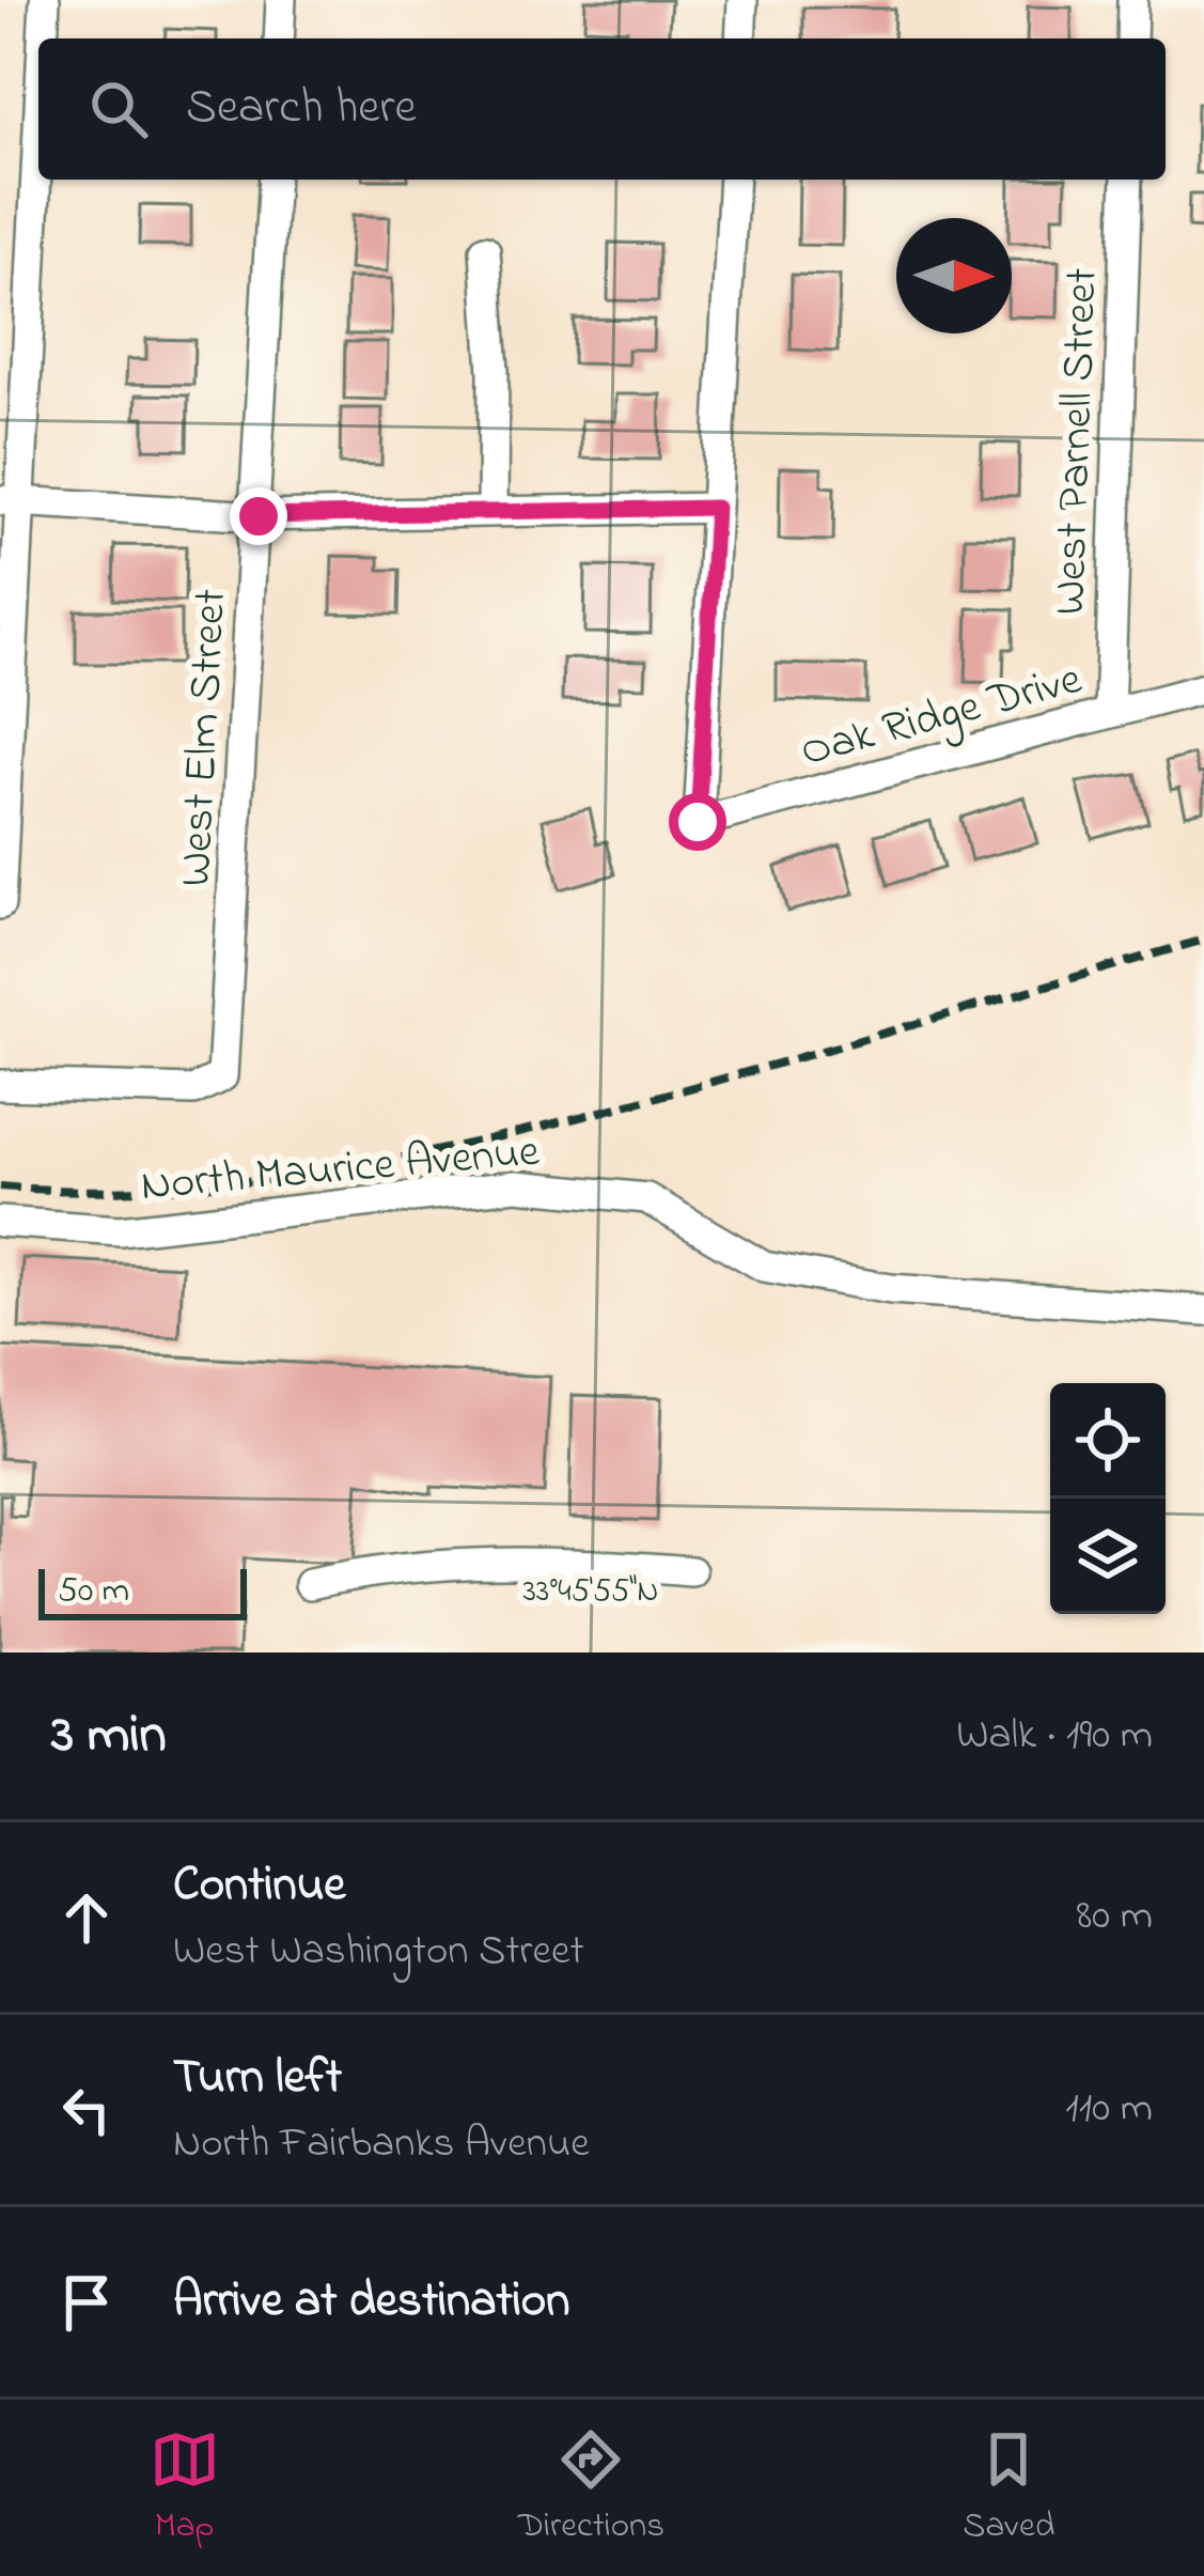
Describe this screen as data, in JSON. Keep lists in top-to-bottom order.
{
  "streets": {
    "street": [
      "West Parnell Street",
      "Oak Ridge Drive",
      "West Elm Street",
      "North Maurice Avenue"
    ]
  },
  "crossings": [
    ["West Parnell Street", "Oak Ridge Drive"]
  ],
  "scale_bar": "50 m",
  "north": "right",
  "page": {
    "search": "Search here",
    "scale": "50 m",
    "heading": ["3 min", "Walk · 190 m"],
    "list": [
      ["Continue", "West Washington Street", "80 m"],
      ["Turn left", "North Fairbanks Avenue", "110 m"],
      "Arrive at destination"
    ],
    "nav": ["Map", "Directions", "Saved"]
  },
  "coordinates": ["33°45'55\"N"]
}
